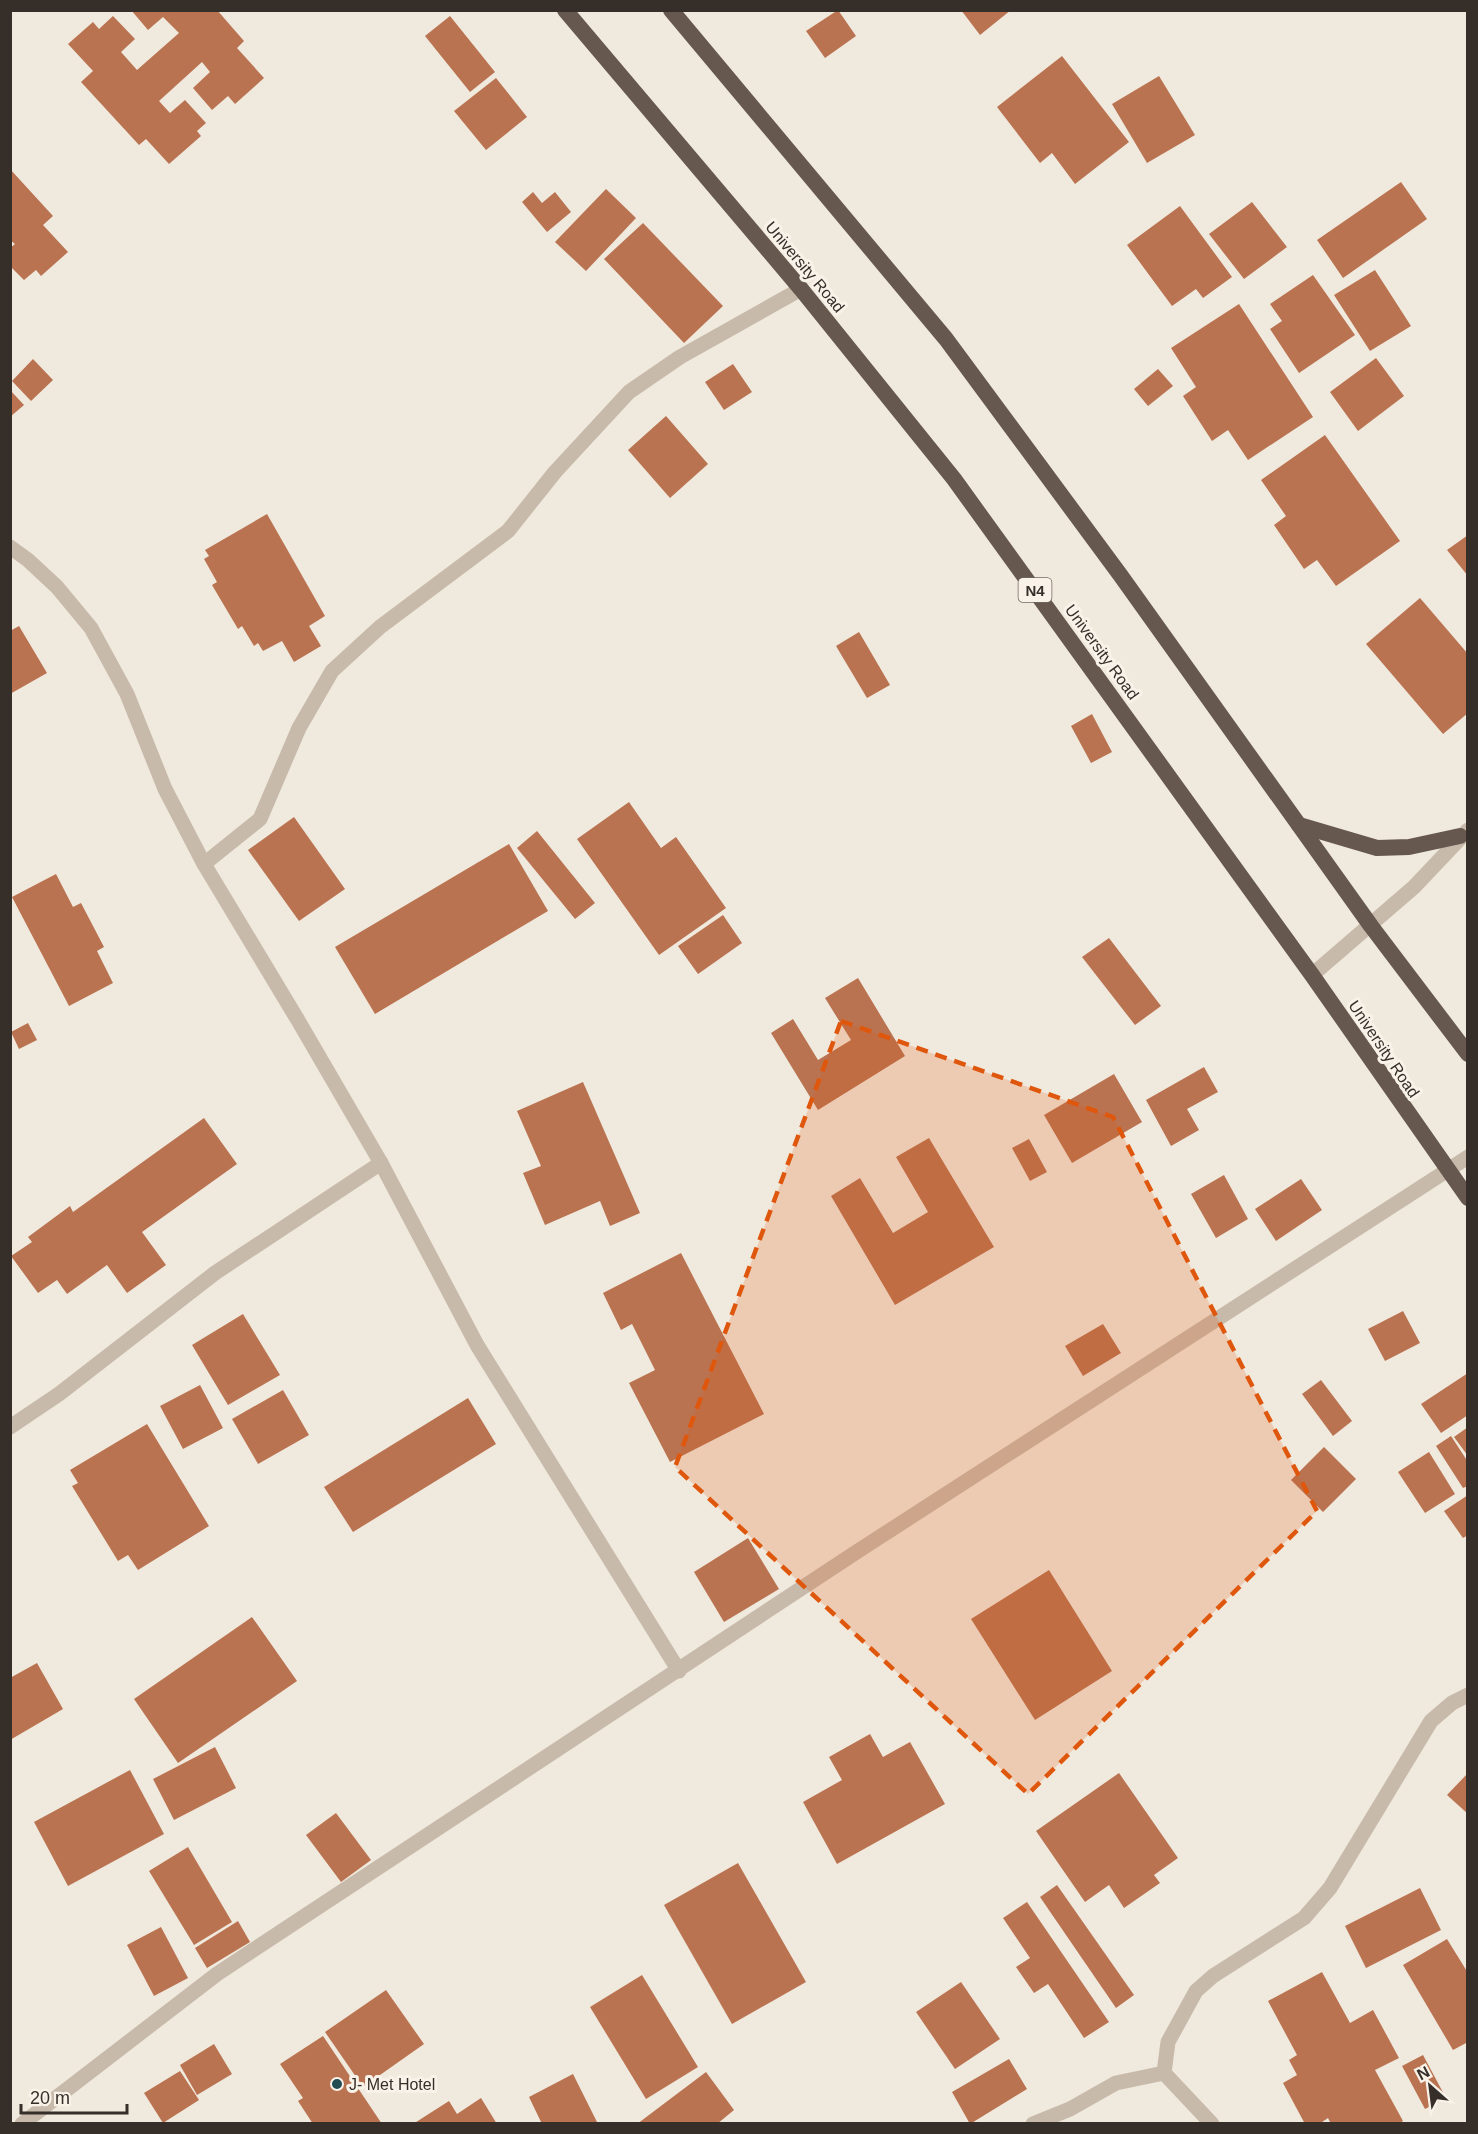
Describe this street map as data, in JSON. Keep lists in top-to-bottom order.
{
  "streets": {
    "highway": ["University Road", "N4"]
  },
  "places": ["J- Met Hotel"],
  "scale_bar": "20 m",
  "north": "top left"
}
